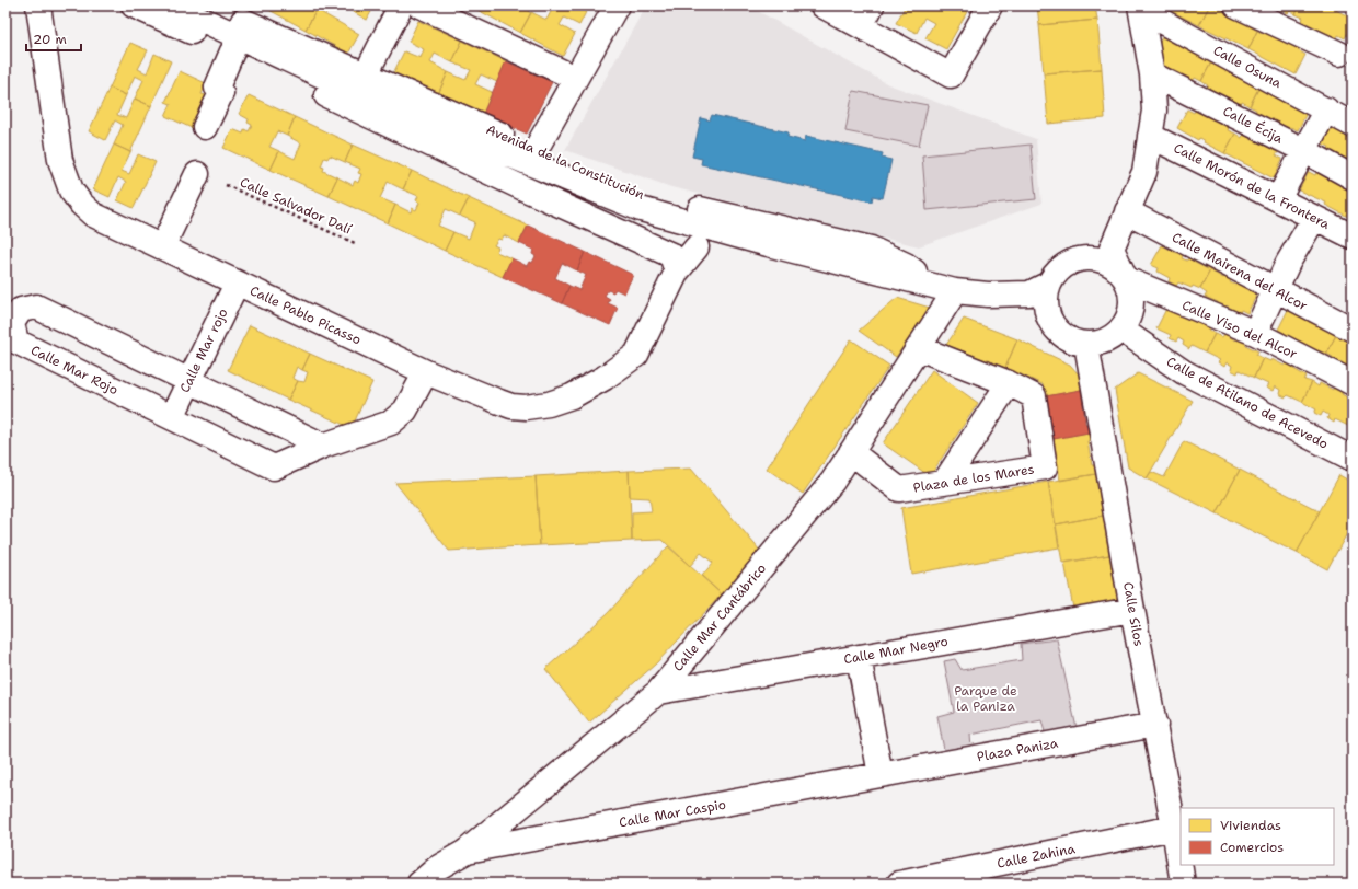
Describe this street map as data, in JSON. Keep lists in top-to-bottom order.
{
  "streets": {
    "street": [
      "Calle Osuna",
      "Calle Écija",
      "Avenida de la Constitución",
      "Calle Morón de la Frontera",
      "Calle Mairena del Alcor",
      "Calle Pablo Picasso",
      "Calle Viso del Alcor",
      "Calle Mar rojo",
      "Calle Mar Rojo",
      "Calle de Atilano de Acevedo",
      "Plaza de los Mares",
      "Calle Silos",
      "Calle Mar Cantábrico",
      "Calle Mar Negro",
      "Plaza Paniza",
      "Calle Mar Caspio",
      "Calle Zahina"
    ],
    "path": ["Calle Salvador Dalí"]
  },
  "crossings": [
    ["Avenida de la Constitución", "Calle Pablo Picasso"],
    ["Avenida de la Constitución", "Calle Viso del Alcor"],
    ["Avenida de la Constitución", "Calle de Atilano de Acevedo"],
    ["Avenida de la Constitución", "Calle Silos"],
    ["Avenida de la Constitución", "Calle Mar Cantábrico"],
    ["Calle Pablo Picasso", "Calle Mar rojo"],
    ["Calle Pablo Picasso", "Calle Mar Rojo"],
    ["Calle Viso del Alcor", "Calle de Atilano de Acevedo"],
    ["Calle Viso del Alcor", "Calle Silos"],
    ["Calle Mar rojo", "Calle Mar Rojo"],
    ["Calle de Atilano de Acevedo", "Calle Silos"],
    ["Plaza de los Mares", "Calle Mar Cantábrico"],
    ["Calle Silos", "Calle Mar Negro"],
    ["Calle Silos", "Plaza Paniza"],
    ["Calle Silos", "Calle Zahina"],
    ["Calle Mar Cantábrico", "Calle Mar Negro"],
    ["Calle Mar Cantábrico", "Calle Mar Caspio"],
    ["Plaza Paniza", "Calle Mar Caspio"]
  ],
  "parks": ["Parque de la Paniza"],
  "legend": ["Viviendas", "Comercios"],
  "scale_bar": "20 m"
}
